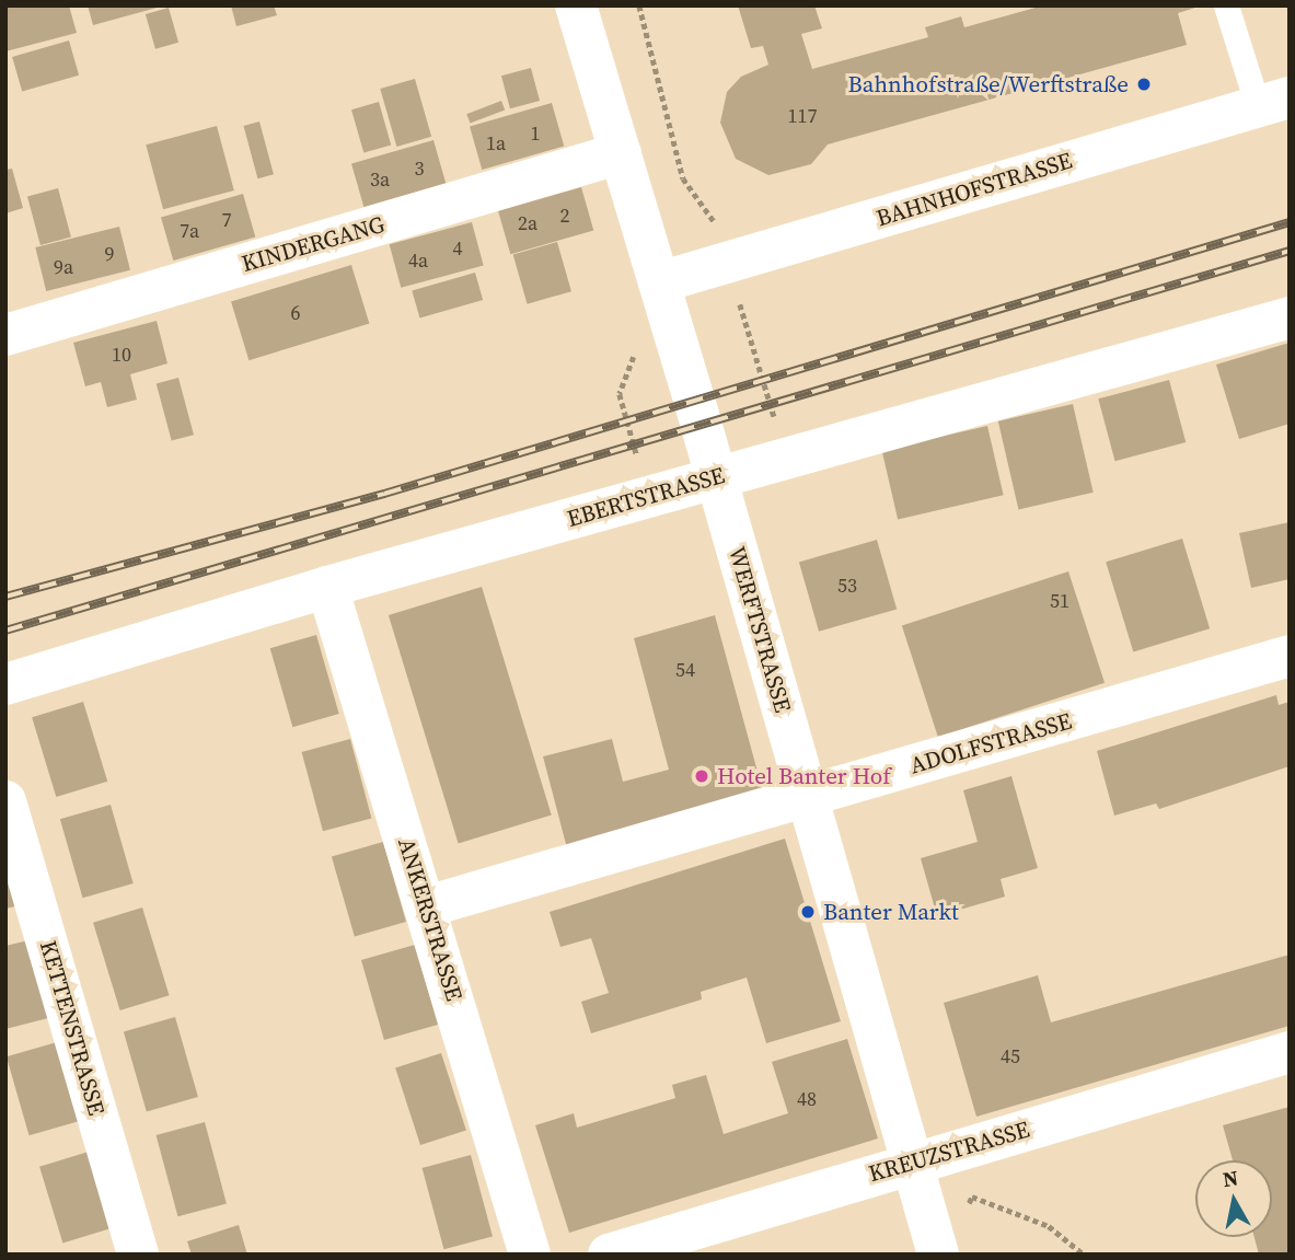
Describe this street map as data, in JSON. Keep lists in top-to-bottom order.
{
  "streets": {
    "street": [
      "BAHNHOFSTRASSE",
      "KINDERGANG",
      "EBERTSTRASSE",
      "WERFTSTRASSE",
      "ADOLFSTRASSE",
      "ANKERSTRASSE",
      "KETTENSTRASSE",
      "KREUZSTRASSE"
    ]
  },
  "crossings": [
    ["BAHNHOFSTRASSE", "WERFTSTRASSE"],
    ["KINDERGANG", "WERFTSTRASSE"],
    ["EBERTSTRASSE", "WERFTSTRASSE"],
    ["EBERTSTRASSE", "ANKERSTRASSE"],
    ["WERFTSTRASSE", "ADOLFSTRASSE"],
    ["WERFTSTRASSE", "KREUZSTRASSE"],
    ["ADOLFSTRASSE", "ANKERSTRASSE"]
  ],
  "places": ["Bahnhofstraße/Werftstraße", "Hotel Banter Hof", "Banter Markt"],
  "house_numbers": [
    "117",
    "1",
    "1a",
    "3",
    "3a",
    "2",
    "7",
    "2a",
    "7a",
    "4",
    "9",
    "4a",
    "9a",
    "6",
    "10",
    "53",
    "51",
    "54",
    "45",
    "48"
  ],
  "north": "top"
}
